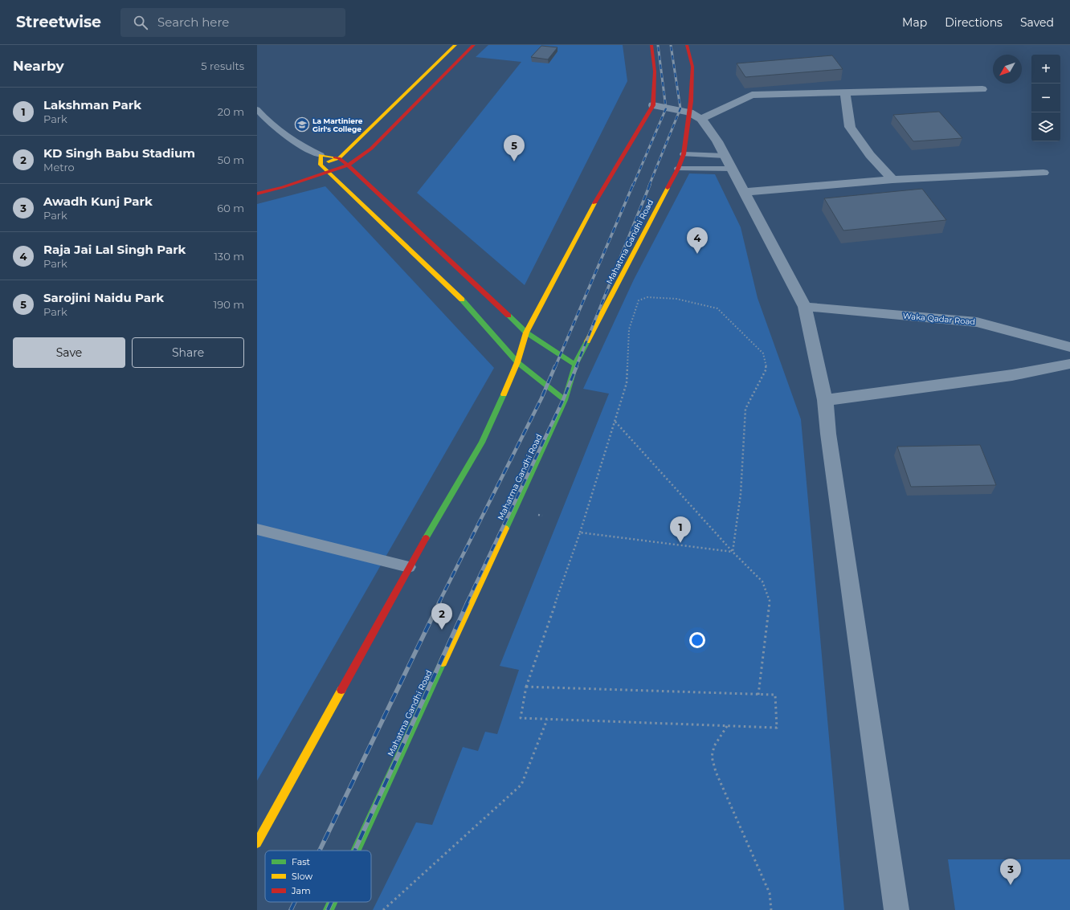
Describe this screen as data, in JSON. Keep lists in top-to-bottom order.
{
  "streets": {
    "main road": ["Mahatma Gandhi Road"],
    "street": ["Waka Qadar Road"]
  },
  "places": {
    "school or university": ["La Martiniere Girl's College"]
  },
  "legend": ["Fast", "Slow", "Jam"],
  "north": "bottom left",
  "page": {
    "header": "Streetwise",
    "search": "Search here",
    "nav": ["Map", "Directions", "Saved"],
    "heading": ["Nearby", "5 results"],
    "map_buttons": ["+", "−"],
    "list": [
      {
        "mark": "1",
        "name": "Lakshman Park",
        "note": "Park",
        "value": "20 m"
      },
      {
        "mark": "2",
        "name": "KD Singh Babu Stadium",
        "note": "Metro",
        "value": "50 m"
      },
      {
        "mark": "3",
        "name": "Awadh Kunj Park",
        "note": "Park",
        "value": "60 m"
      },
      {
        "mark": "4",
        "name": "Raja Jai Lal Singh Park",
        "note": "Park",
        "value": "130 m"
      },
      {
        "mark": "5",
        "name": "Sarojini Naidu Park",
        "note": "Park",
        "value": "190 m"
      }
    ],
    "pins": [
      "5",
      "4",
      "1",
      "2",
      "3"
    ],
    "buttons": ["Save", "Share"]
  }
}
